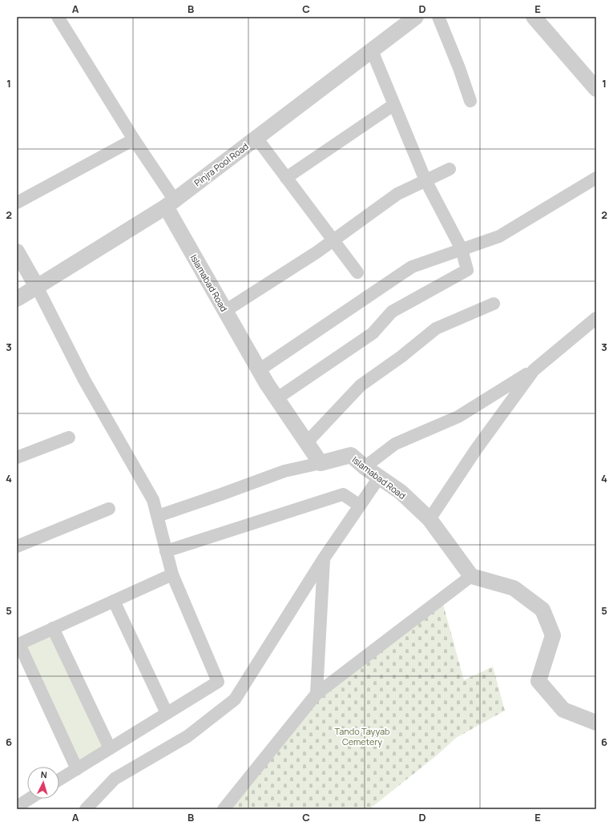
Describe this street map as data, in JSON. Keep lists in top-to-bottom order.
{
  "streets": {
    "street": ["Pinjra Pool Road", "Islamabad Road"]
  },
  "crossings": [
    ["Pinjra Pool Road", "Islamabad Road"]
  ],
  "parks": ["Tando Tayyab Cemetery"],
  "north": "top",
  "grid": {
    "columns": [
      "A",
      "B",
      "C",
      "D",
      "E"
    ],
    "rows": [
      "1",
      "2",
      "3",
      "4",
      "5",
      "6"
    ]
  }
}
